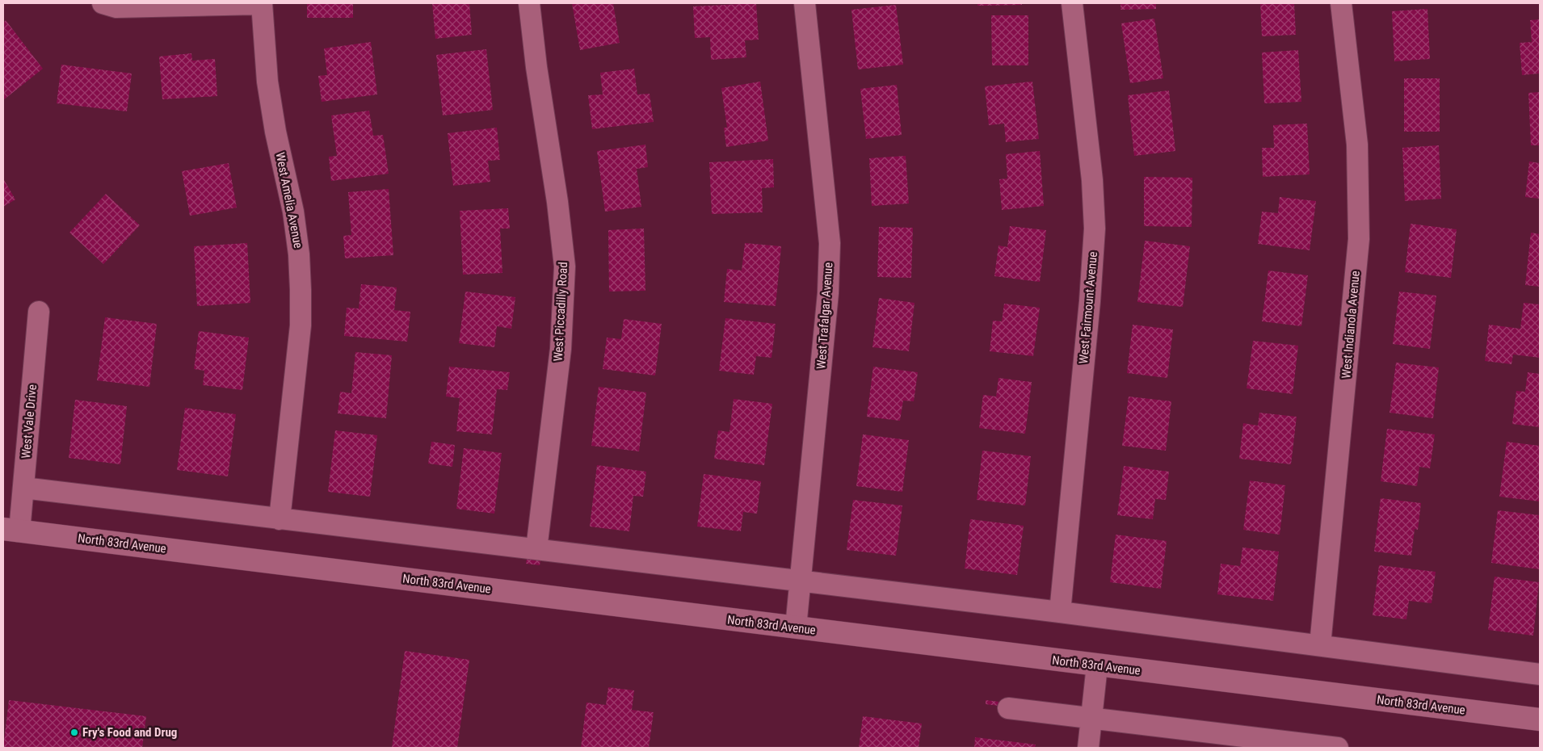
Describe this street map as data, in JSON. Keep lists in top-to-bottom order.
{
  "streets": {
    "main road": ["North 83rd Avenue"],
    "street": [
      "West Amelia Avenue",
      "West Fairmount Avenue",
      "West Piccadilly Road",
      "West Trafalgar Avenue",
      "West Indianola Avenue",
      "West Vale Drive"
    ]
  },
  "crossings": [
    ["West Trafalgar Avenue", "North 83rd Avenue"],
    ["West Vale Drive", "North 83rd Avenue"]
  ],
  "places": ["Fry's Food and Drug"]
}
